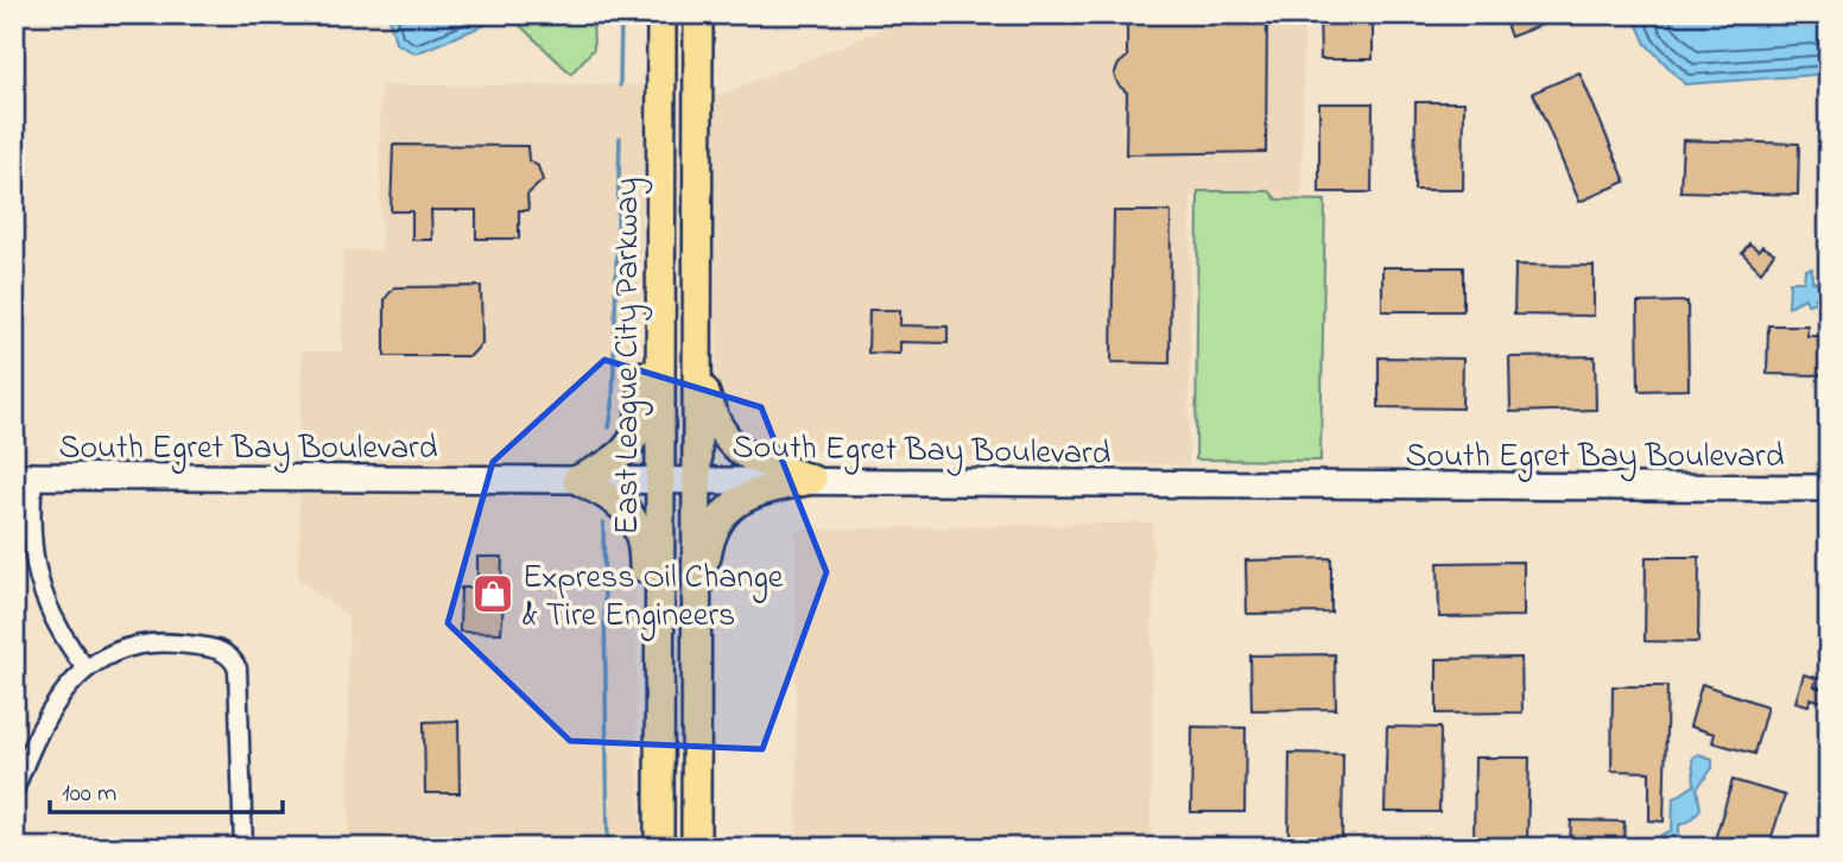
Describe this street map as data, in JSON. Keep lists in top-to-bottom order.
{
  "streets": {
    "main road": ["East League City Parkway", "South Egret Bay Boulevard"]
  },
  "crossings": [
    ["East League City Parkway", "South Egret Bay Boulevard"]
  ],
  "places": {
    "shop": ["Express Oil Change & Tire Engineers"]
  },
  "scale_bar": "100 m"
}
